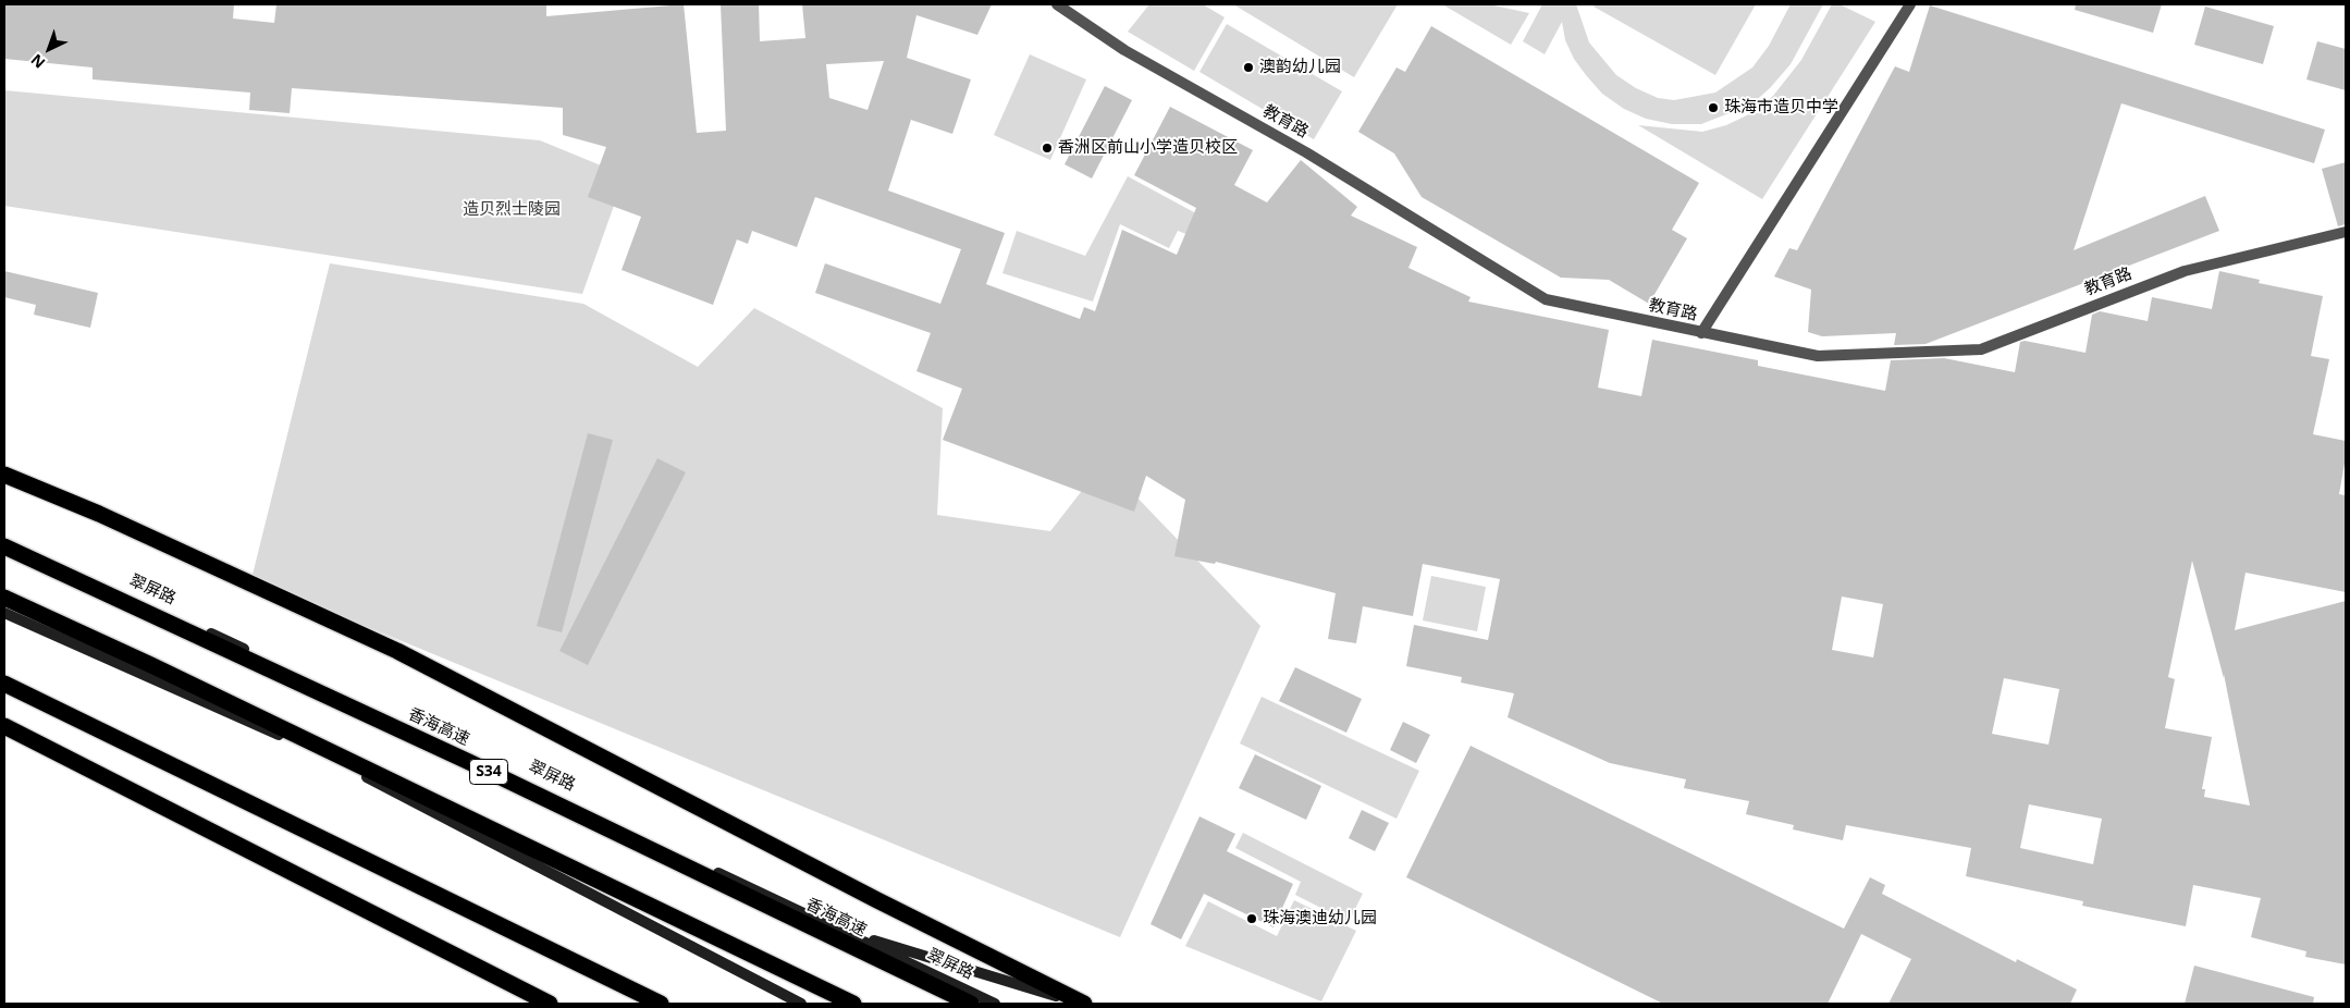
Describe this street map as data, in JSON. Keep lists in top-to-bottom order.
{
  "streets": {
    "highway": ["香海高速", "S34"],
    "main road": ["翠屏路"],
    "street": ["教育路"]
  },
  "parks": ["造贝烈士陵园"],
  "places": [
    "澳韵幼儿园",
    "珠海市造贝中学",
    "香洲区前山小学造贝校区",
    "珠海澳迪幼儿园"
  ],
  "north": "bottom left"
}
